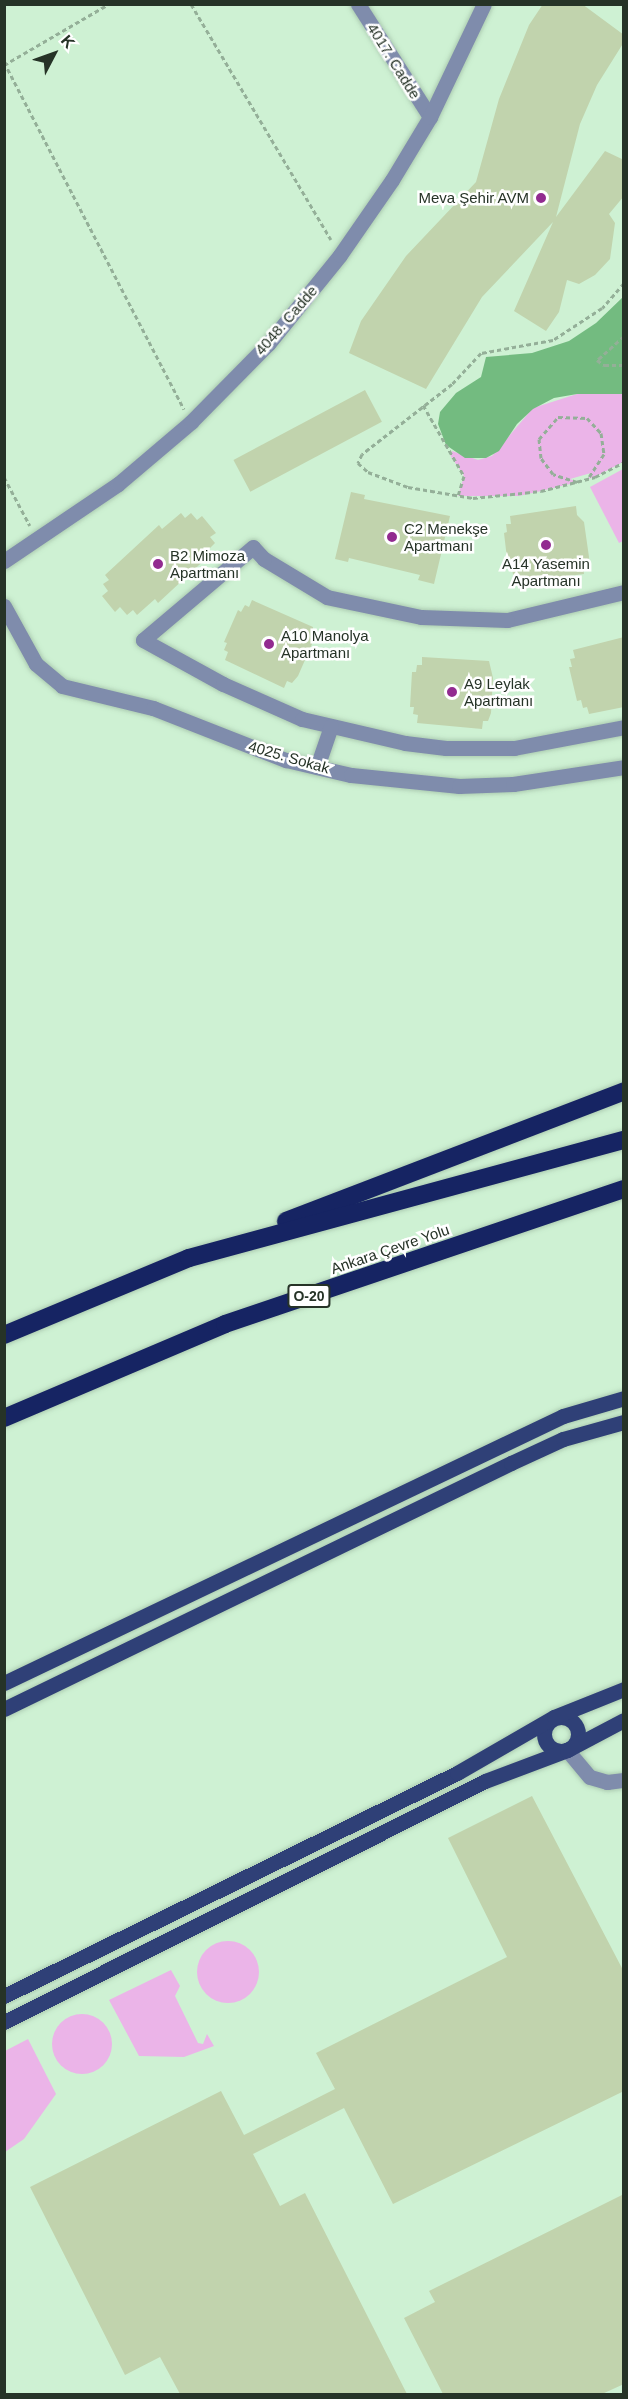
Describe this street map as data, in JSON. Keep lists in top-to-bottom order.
{
  "streets": {
    "highway": ["Ankara Çevre Yolu", "O-20"],
    "street": ["4017. Cadde", "4048. Cadde", "4025. Sokak"]
  },
  "crossings": [
    ["4017. Cadde", "4048. Cadde"]
  ],
  "places": [
    "Meva Şehir AVM",
    "C2 Menekşe Apartmanı",
    "A14 Yasemin Apartmanı",
    "B2 Mimoza Apartmanı",
    "A10 Manolya Apartmanı",
    "A9 Leylak Apartmanı"
  ],
  "north": "top right"
}
